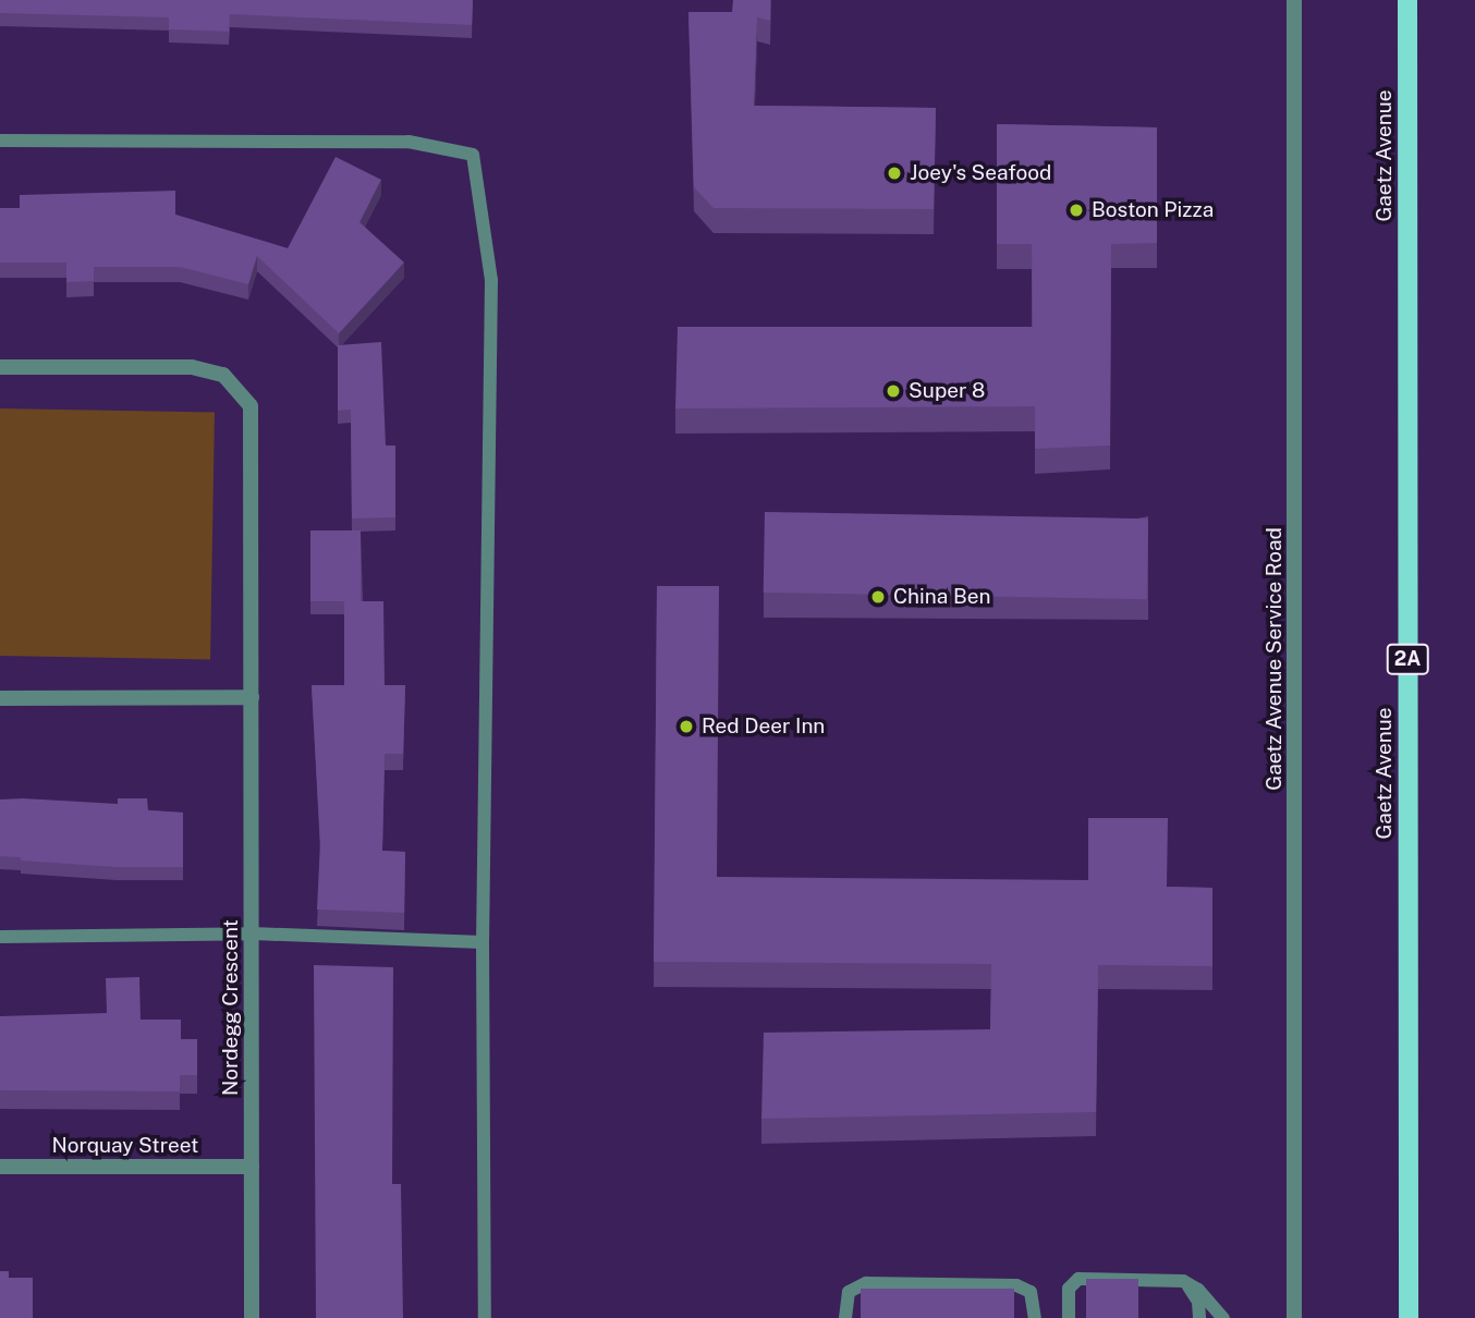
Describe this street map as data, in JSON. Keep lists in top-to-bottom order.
{
  "streets": {
    "main road": ["Gaetz Avenue", "2A"],
    "street": ["Gaetz Avenue Service Road", "Nordegg Crescent", "Norquay Street"]
  },
  "crossings": [
    ["Nordegg Crescent", "Norquay Street"]
  ],
  "places": [
    "Joey's Seafood",
    "Boston Pizza",
    "Super 8",
    "China Ben",
    "Red Deer Inn"
  ]
}
